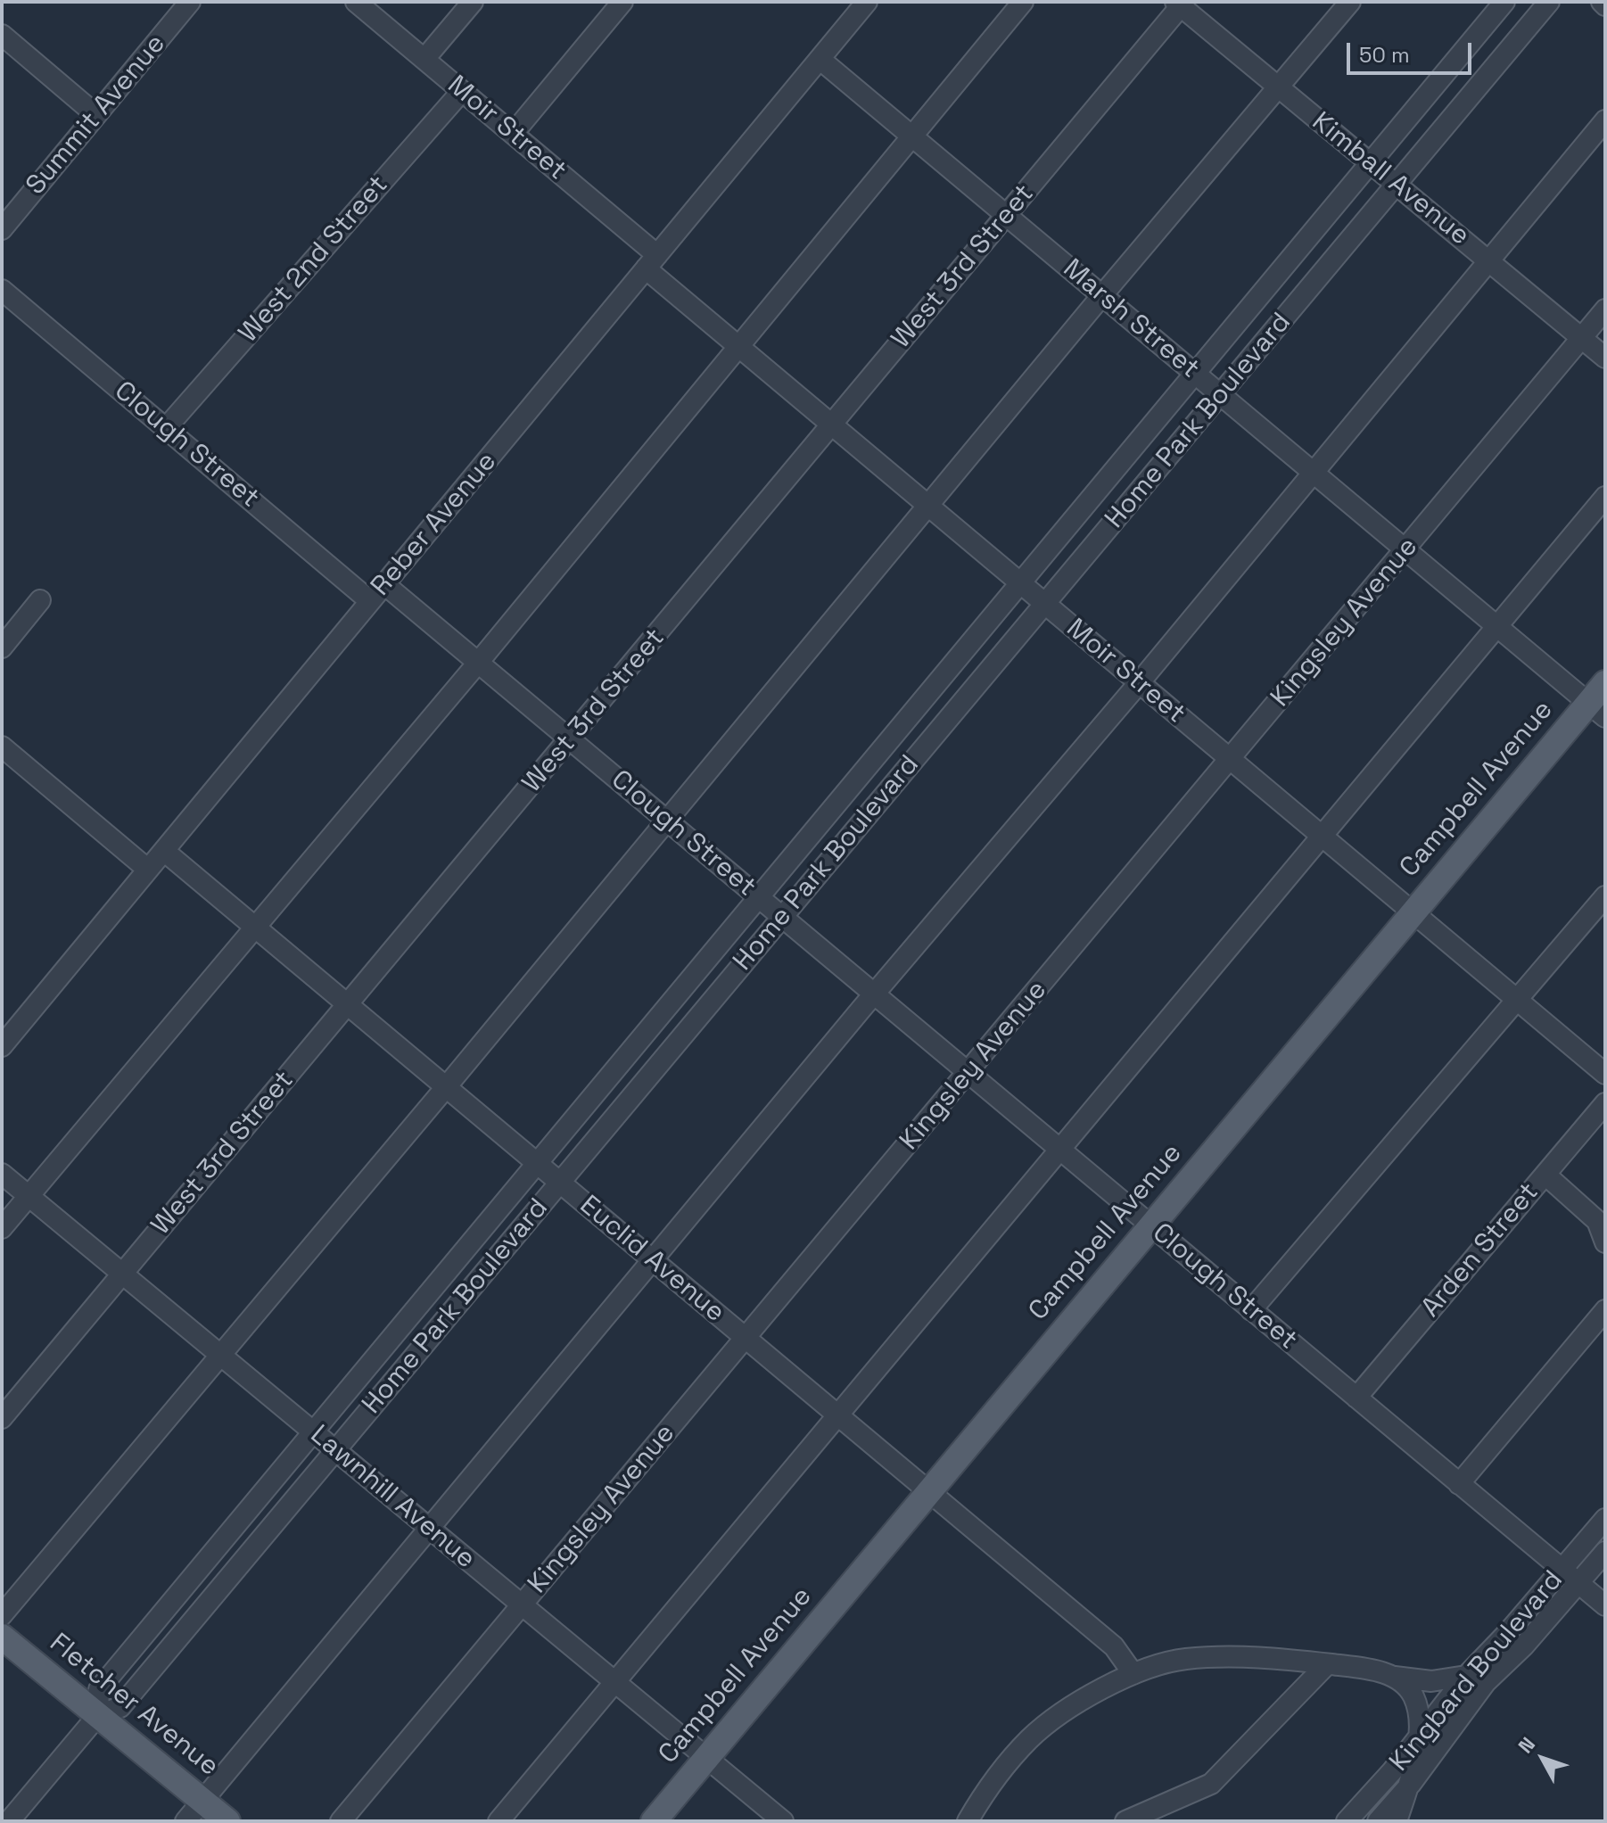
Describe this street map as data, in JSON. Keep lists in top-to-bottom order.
{
  "streets": {
    "main road": ["Campbell Avenue", "Fletcher Avenue"],
    "street": [
      "Summit Avenue",
      "Moir Street",
      "Kimball Avenue",
      "West 2nd Street",
      "West 3rd Street",
      "Marsh Street",
      "Home Park Boulevard",
      "Clough Street",
      "Reber Avenue",
      "Kingsley Avenue",
      "Arden Street",
      "Euclid Avenue",
      "Lawnhill Avenue",
      "Kingbard Boulevard"
    ]
  },
  "crossings": [
    ["Moir Street", "West 2nd Street"],
    ["Moir Street", "West 3rd Street"],
    ["Moir Street", "Home Park Boulevard"],
    ["Moir Street", "Reber Avenue"],
    ["Moir Street", "Kingsley Avenue"],
    ["Moir Street", "Campbell Avenue"],
    ["Kimball Avenue", "West 3rd Street"],
    ["Kimball Avenue", "Home Park Boulevard"],
    ["Kimball Avenue", "Kingsley Avenue"],
    ["West 2nd Street", "Clough Street"],
    ["West 3rd Street", "Marsh Street"],
    ["West 3rd Street", "Clough Street"],
    ["West 3rd Street", "Euclid Avenue"],
    ["West 3rd Street", "Lawnhill Avenue"],
    ["Marsh Street", "Home Park Boulevard"],
    ["Marsh Street", "Reber Avenue"],
    ["Marsh Street", "Kingsley Avenue"],
    ["Marsh Street", "Campbell Avenue"],
    ["Home Park Boulevard", "Clough Street"],
    ["Home Park Boulevard", "Euclid Avenue"],
    ["Home Park Boulevard", "Lawnhill Avenue"],
    ["Home Park Boulevard", "Fletcher Avenue"],
    ["Clough Street", "Reber Avenue"],
    ["Clough Street", "Kingsley Avenue"],
    ["Clough Street", "Campbell Avenue"],
    ["Clough Street", "Arden Street"],
    ["Clough Street", "Kingbard Boulevard"],
    ["Reber Avenue", "Euclid Avenue"],
    ["Kingsley Avenue", "Euclid Avenue"],
    ["Kingsley Avenue", "Lawnhill Avenue"],
    ["Campbell Avenue", "Euclid Avenue"],
    ["Campbell Avenue", "Lawnhill Avenue"]
  ],
  "scale_bar": "50 m",
  "north": "top left"
}
